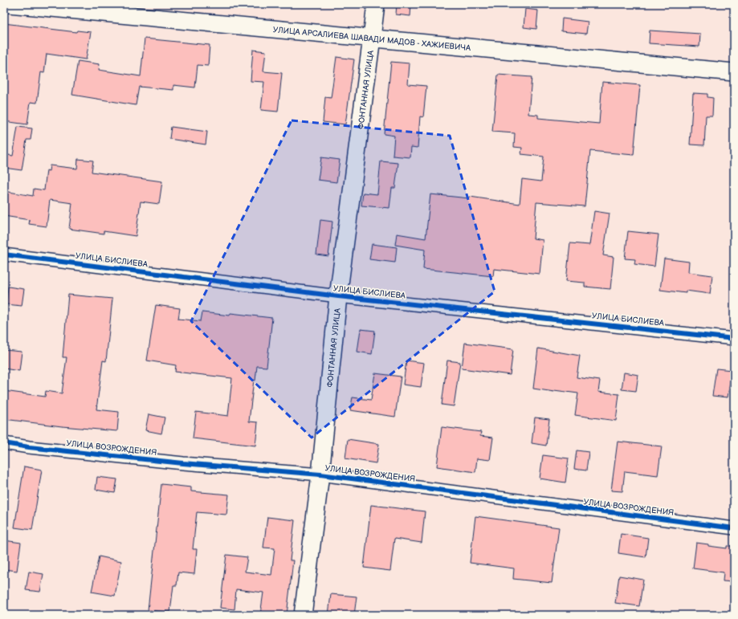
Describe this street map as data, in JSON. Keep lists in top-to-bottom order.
{
  "streets": {
    "street": [
      "УЛИЦА АРСАЛИЕВА ШАВАДИ МАДОВ - ХАЖИЕВИЧА",
      "ФОНТАННАЯ УЛИЦА",
      "УЛИЦА БИСЛИЕВА",
      "УЛИЦА ВОЗРОЖДЕНИЯ"
    ]
  },
  "crossings": [
    ["УЛИЦА АРСАЛИЕВА ШАВАДИ МАДОВ - ХАЖИЕВИЧА", "ФОНТАННАЯ УЛИЦА"],
    ["ФОНТАННАЯ УЛИЦА", "УЛИЦА БИСЛИЕВА"],
    ["ФОНТАННАЯ УЛИЦА", "УЛИЦА ВОЗРОЖДЕНИЯ"]
  ]
}
